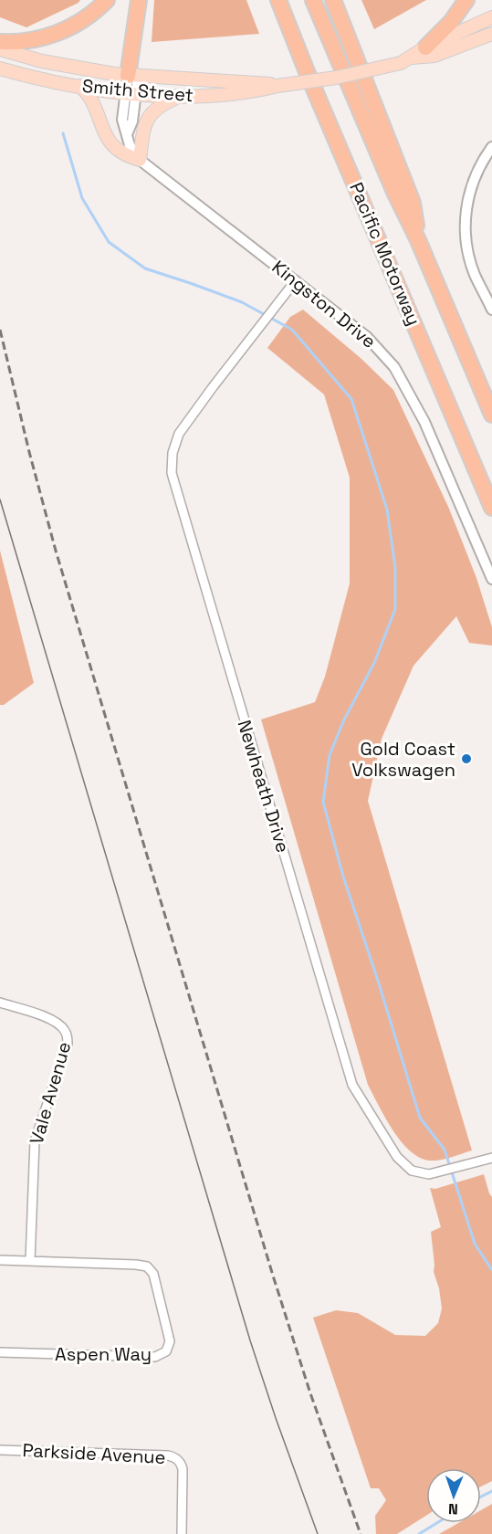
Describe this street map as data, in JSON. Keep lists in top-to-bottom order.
{
  "streets": {
    "highway": ["Pacific Motorway"],
    "main road": ["Smith Street"],
    "street": [
      "Kingston Drive",
      "Newheath Drive",
      "Vale Avenue",
      "Aspen Way",
      "Parkside Avenue"
    ]
  },
  "crossings": [
    ["Smith Street", "Kingston Drive"],
    ["Kingston Drive", "Newheath Drive"],
    ["Vale Avenue", "Aspen Way"]
  ],
  "places": ["Gold Coast Volkswagen"],
  "north": "bottom"
}
